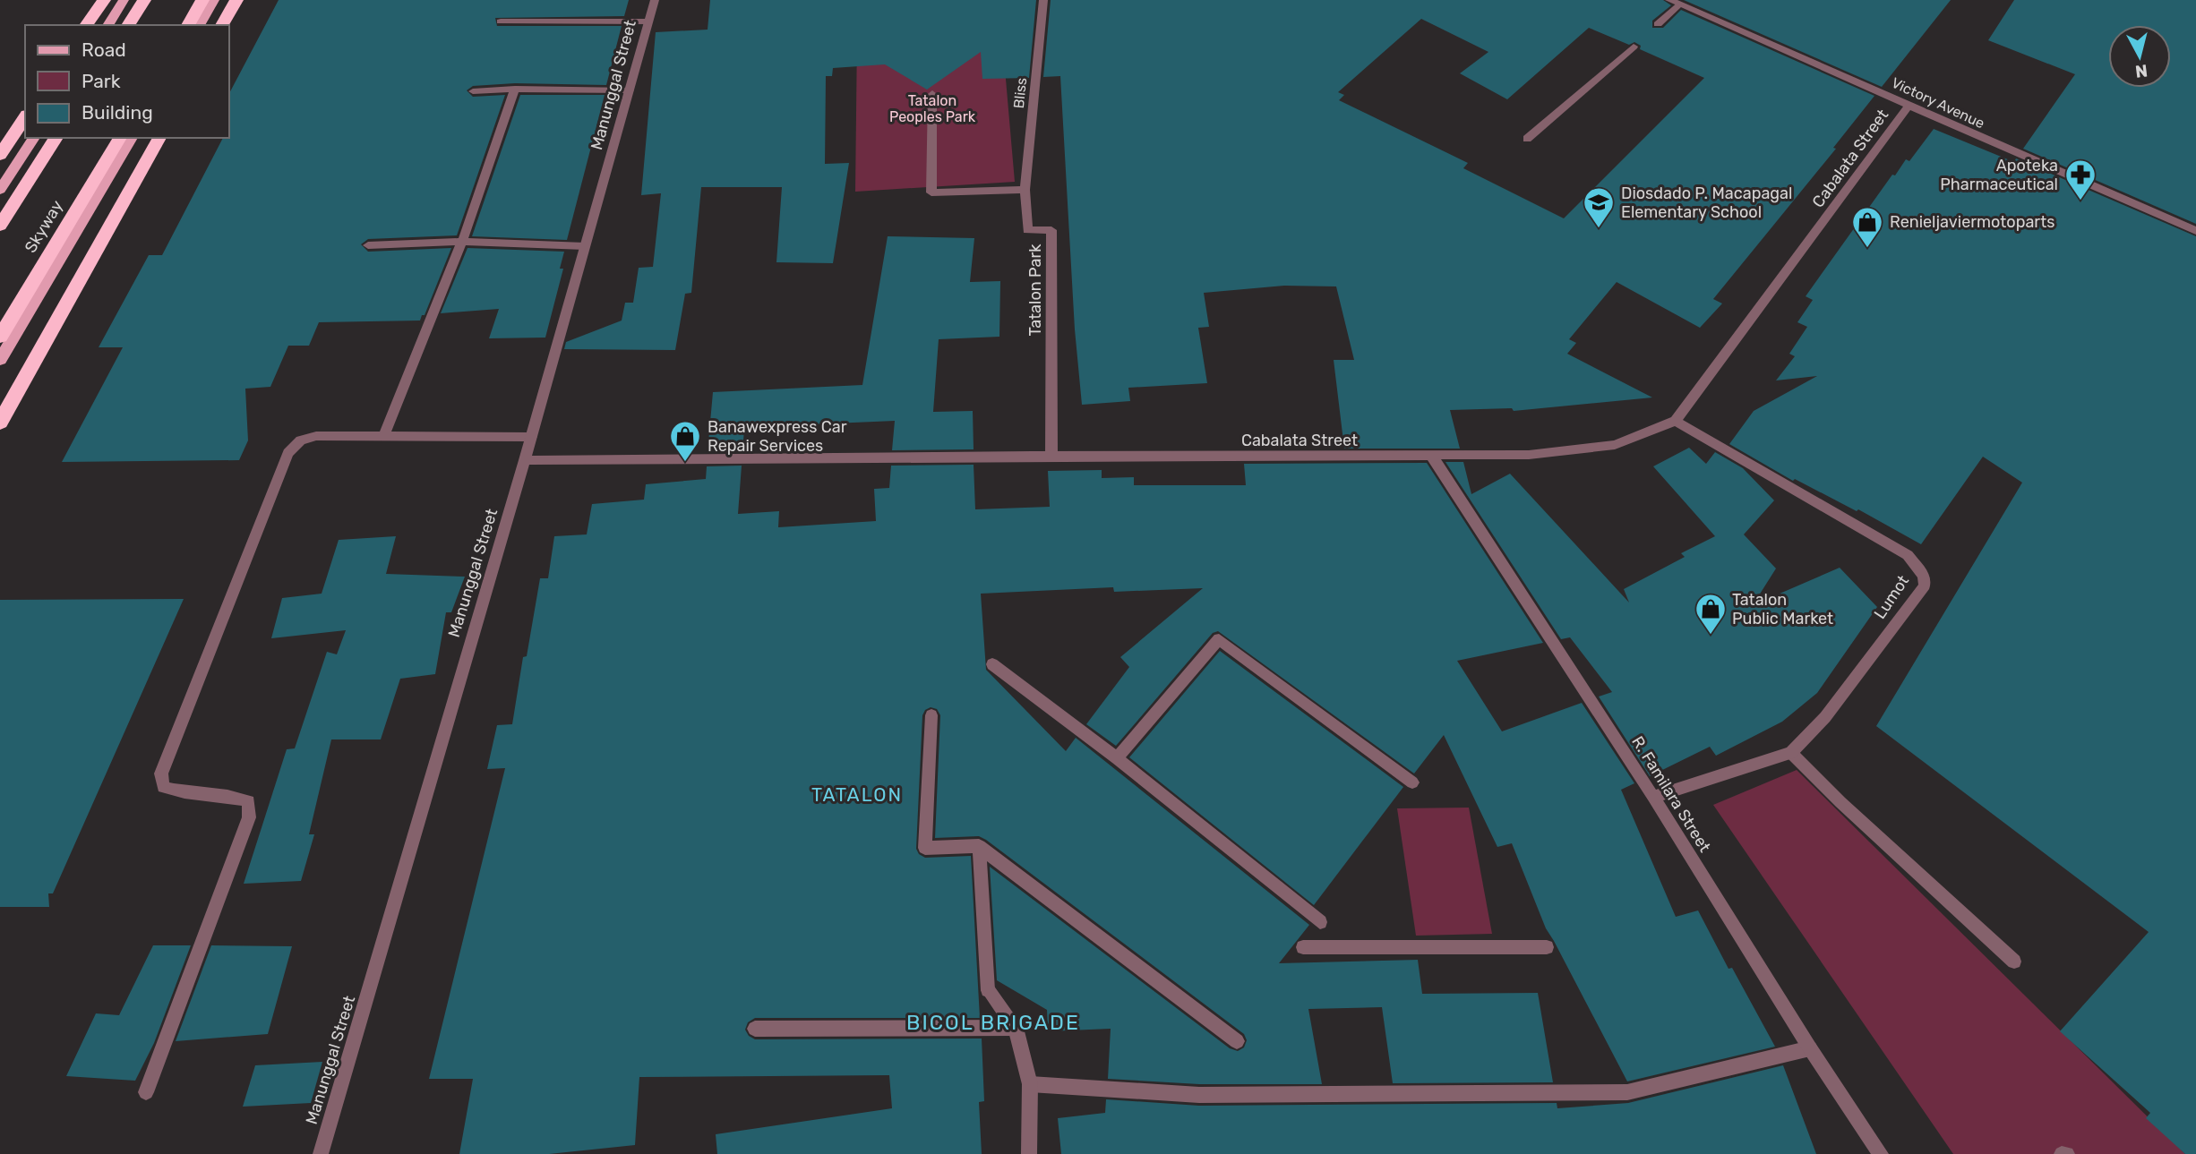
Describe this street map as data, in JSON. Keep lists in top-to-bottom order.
{
  "streets": {
    "highway": ["Skyway"],
    "street": [
      "Manunggal Street",
      "Bliss",
      "Victory Avenue",
      "Cabalata Street",
      "Tatalon Park",
      "Lumot",
      "R. Familara Street"
    ]
  },
  "crossings": [
    ["Manunggal Street", "Cabalata Street"],
    ["Bliss", "Tatalon Park"],
    ["Victory Avenue", "Cabalata Street"],
    ["Cabalata Street", "Tatalon Park"],
    ["Cabalata Street", "Lumot"],
    ["Cabalata Street", "R. Familara Street"],
    ["Lumot", "R. Familara Street"]
  ],
  "districts": ["TATALON", "BICOL BRIGADE"],
  "parks": ["Tatalon Peoples Park"],
  "places": {
    "pharmacy": ["Apoteka Pharmaceutical"],
    "school or university": ["Diosdado P. Macapagal Elementary School"],
    "shop": ["Renieljaviermotoparts", "Banawexpress Car Repair Services", "Tatalon Public Market"]
  },
  "legend": ["Road", "Park", "Building"],
  "north": "bottom"
}
